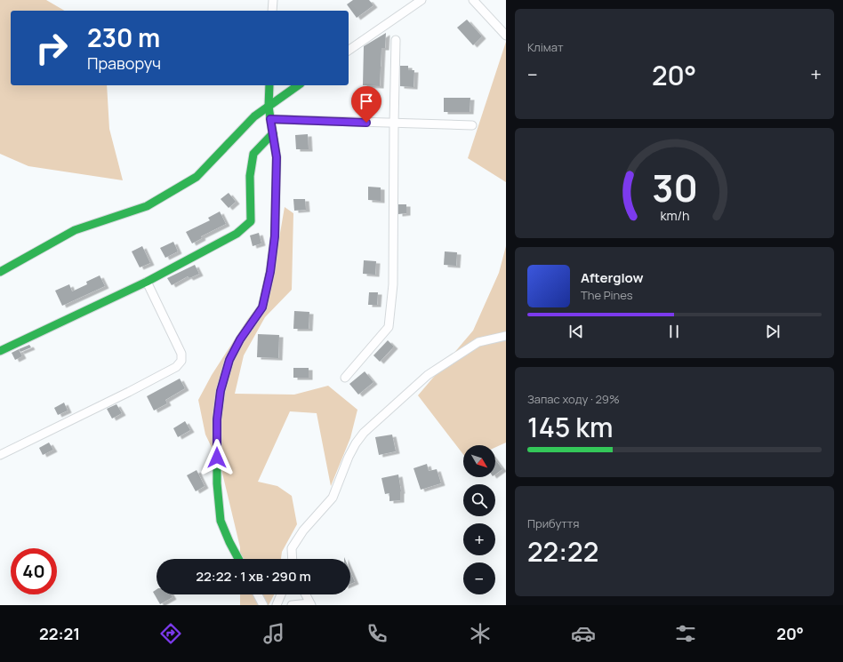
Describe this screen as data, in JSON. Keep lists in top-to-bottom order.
{
  "north": "bottom right",
  "page": {
    "tile": [
      "Клімат",
      ["Запас ходу · 29%", "145 km"],
      ["Прибуття", "22:22"]
    ],
    "turn": ["230 m", "Праворуч"],
    "heat": ["−", "20°", "+"],
    "song": ["Afterglow", "The Pines"],
    "map_buttons": ["+", "−"],
    "limit": "40",
    "trip": "22:22 · 1 хв · 290 m",
    "tabs": ["22:21", "20°"],
    "gauge": ["30", "km/h"]
  }
}
